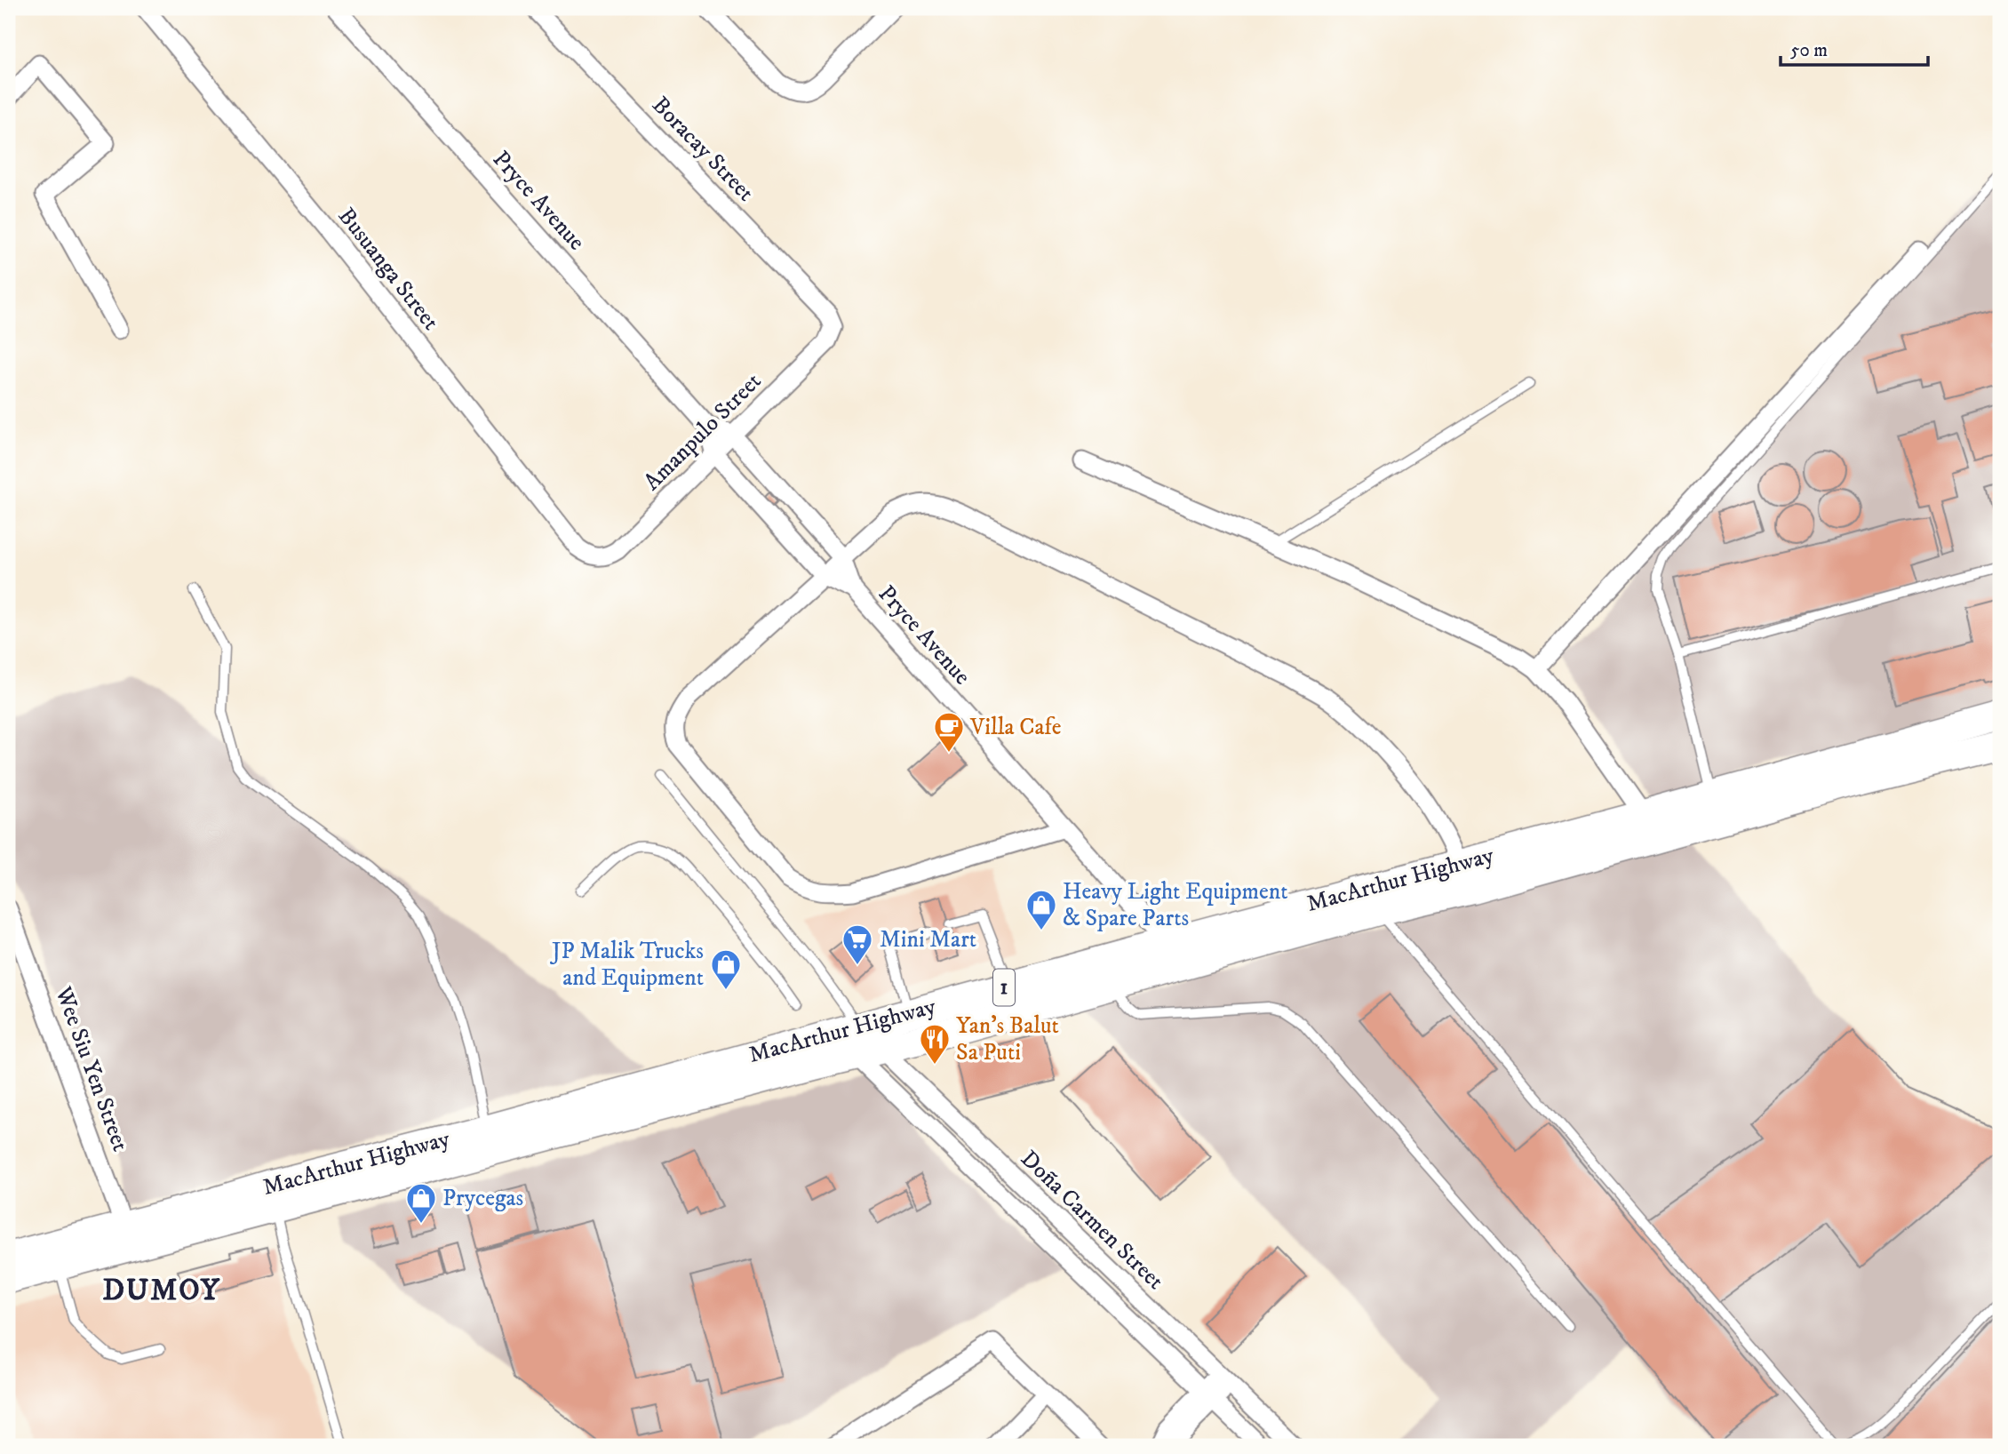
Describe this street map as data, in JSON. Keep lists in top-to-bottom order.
{
  "streets": {
    "highway": ["MacArthur Highway", "1"],
    "street": [
      "Boracay Street",
      "Pryce Avenue",
      "Busuanga Street",
      "Amanpulo Street",
      "Wee Siu Yen Street",
      "Doña Carmen Street"
    ]
  },
  "crossings": [
    ["Boracay Street", "Amanpulo Street"],
    ["Pryce Avenue", "Amanpulo Street"],
    ["Pryce Avenue", "MacArthur Highway"],
    ["Busuanga Street", "Amanpulo Street"],
    ["MacArthur Highway", "Wee Siu Yen Street"],
    ["MacArthur Highway", "Doña Carmen Street"]
  ],
  "districts": ["DUMOY"],
  "places": {
    "cafe": ["Villa Cafe"],
    "shop": ["Heavy Light Equipment & Spare Parts", "JP Malik Trucks and Equipment", "Prycegas"],
    "supermarket": ["Mini Mart"],
    "restaurant": ["Yan's Balut Sa Puti"]
  },
  "scale_bar": "50 m"
}
